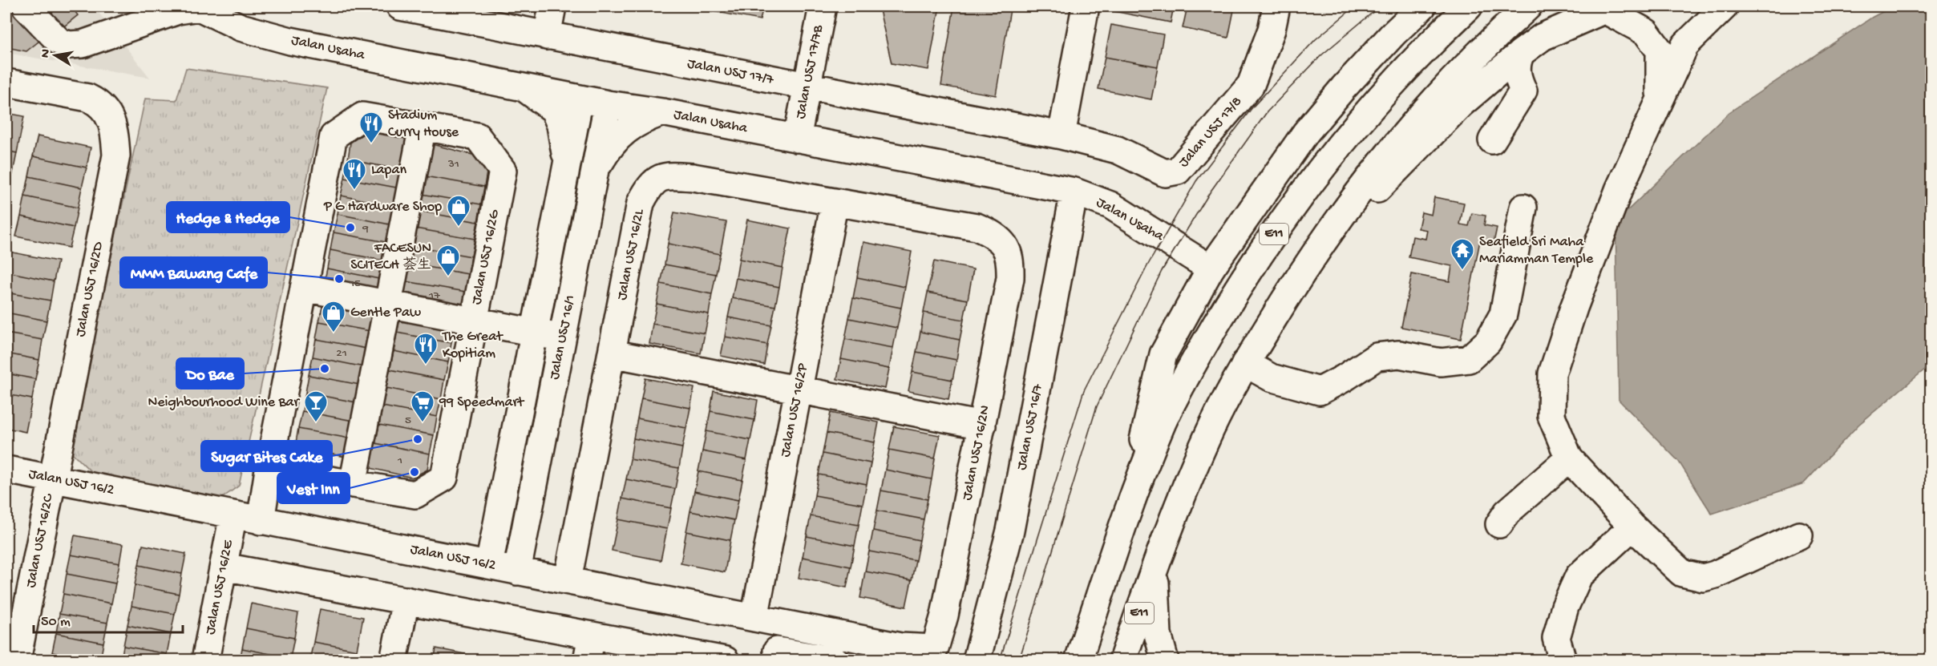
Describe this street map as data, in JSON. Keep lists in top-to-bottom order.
{
  "streets": {
    "main road": [
      "Jalan Usaha",
      "Jalan USJ 17/7",
      "Jalan USJ 17/7B",
      "Jalan USJ 17/8",
      "E11",
      "Jalan USJ 16/2L",
      "Jalan USJ 16/2G",
      "Jalan USJ 16/2D",
      "Jalan USJ 16/1",
      "Jalan USJ 16/2P",
      "Jalan USJ 16/7",
      "Jalan USJ 16/2N",
      "Jalan USJ 16/2",
      "Jalan USJ 16/2C",
      "Jalan USJ 16/2E"
    ]
  },
  "crossings": [
    ["Jalan Usaha", "Jalan USJ 17/7B"],
    ["Jalan Usaha", "Jalan USJ 16/1"],
    ["Jalan Usaha", "Jalan USJ 16/7"],
    ["Jalan USJ 17/7", "Jalan USJ 17/7B"],
    ["Jalan USJ 17/7", "Jalan USJ 17/8"],
    ["Jalan USJ 16/2L", "Jalan USJ 16/2P"],
    ["Jalan USJ 16/2L", "Jalan USJ 16/2N"],
    ["Jalan USJ 16/2L", "Jalan USJ 16/2"],
    ["Jalan USJ 16/2D", "Jalan USJ 16/2"],
    ["Jalan USJ 16/2D", "Jalan USJ 16/2C"],
    ["Jalan USJ 16/1", "Jalan USJ 16/2"],
    ["Jalan USJ 16/2P", "Jalan USJ 16/2"],
    ["Jalan USJ 16/2N", "Jalan USJ 16/2"],
    ["Jalan USJ 16/2", "Jalan USJ 16/2C"],
    ["Jalan USJ 16/2", "Jalan USJ 16/2E"]
  ],
  "places": {
    "restaurant": ["Stadium Curry House", "Lapan", "The Great Kopitiam"],
    "shop": ["P G Hardware Shop", "FACESUN SCITECH 荟生", "Gentle Paw"],
    "other": [
      "Hedge & Hedge",
      "MMM Bawang Cafe",
      "Do Bae",
      "Sugar Bites Cake",
      "Vest Inn"
    ],
    "temple": ["Seafield Sri Maha Mariamman Temple"],
    "bar": ["Neighbourhood Wine Bar"],
    "supermarket": ["99 Speedmart"]
  },
  "house_numbers": [
    "31",
    "9",
    "15",
    "17",
    "21",
    "5",
    "1"
  ],
  "scale_bar": "50 m",
  "north": "left"
}
